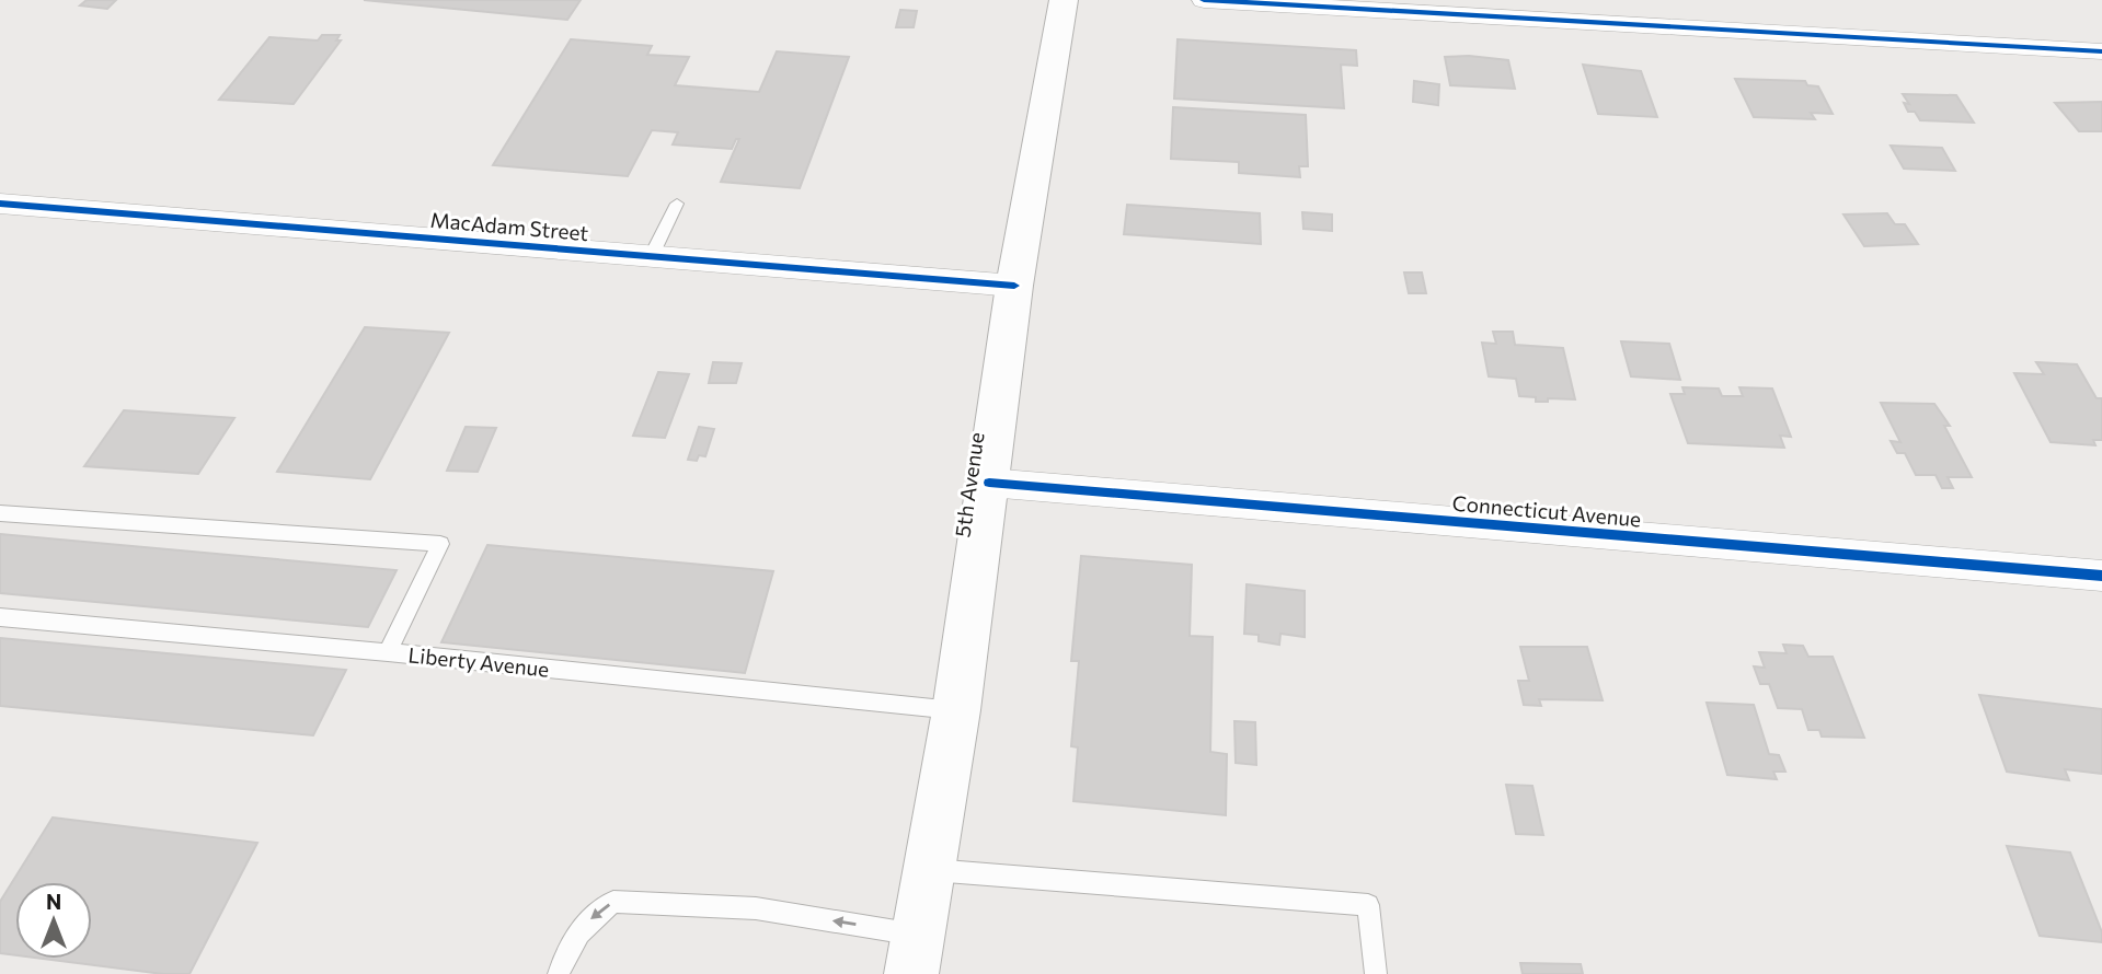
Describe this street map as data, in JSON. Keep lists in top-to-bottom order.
{
  "streets": {
    "main road": ["5th Avenue"],
    "street": ["MacAdam Street", "Connecticut Avenue"],
    "lane": ["Liberty Avenue"]
  },
  "crossings": [
    ["MacAdam Street", "5th Avenue"],
    ["5th Avenue", "Connecticut Avenue"],
    ["5th Avenue", "Liberty Avenue"]
  ],
  "north": "top"
}
